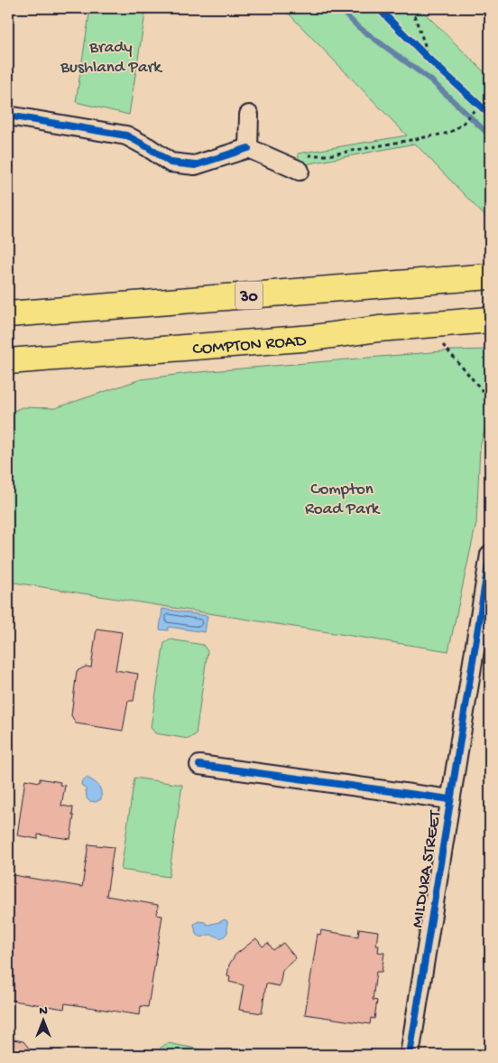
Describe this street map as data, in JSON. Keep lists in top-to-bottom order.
{
  "streets": {
    "main road": ["30", "COMPTON ROAD"],
    "street": ["MILDURA STREET"]
  },
  "parks": ["Brady Bushland Park", "Compton Road Park"],
  "north": "top"
}
